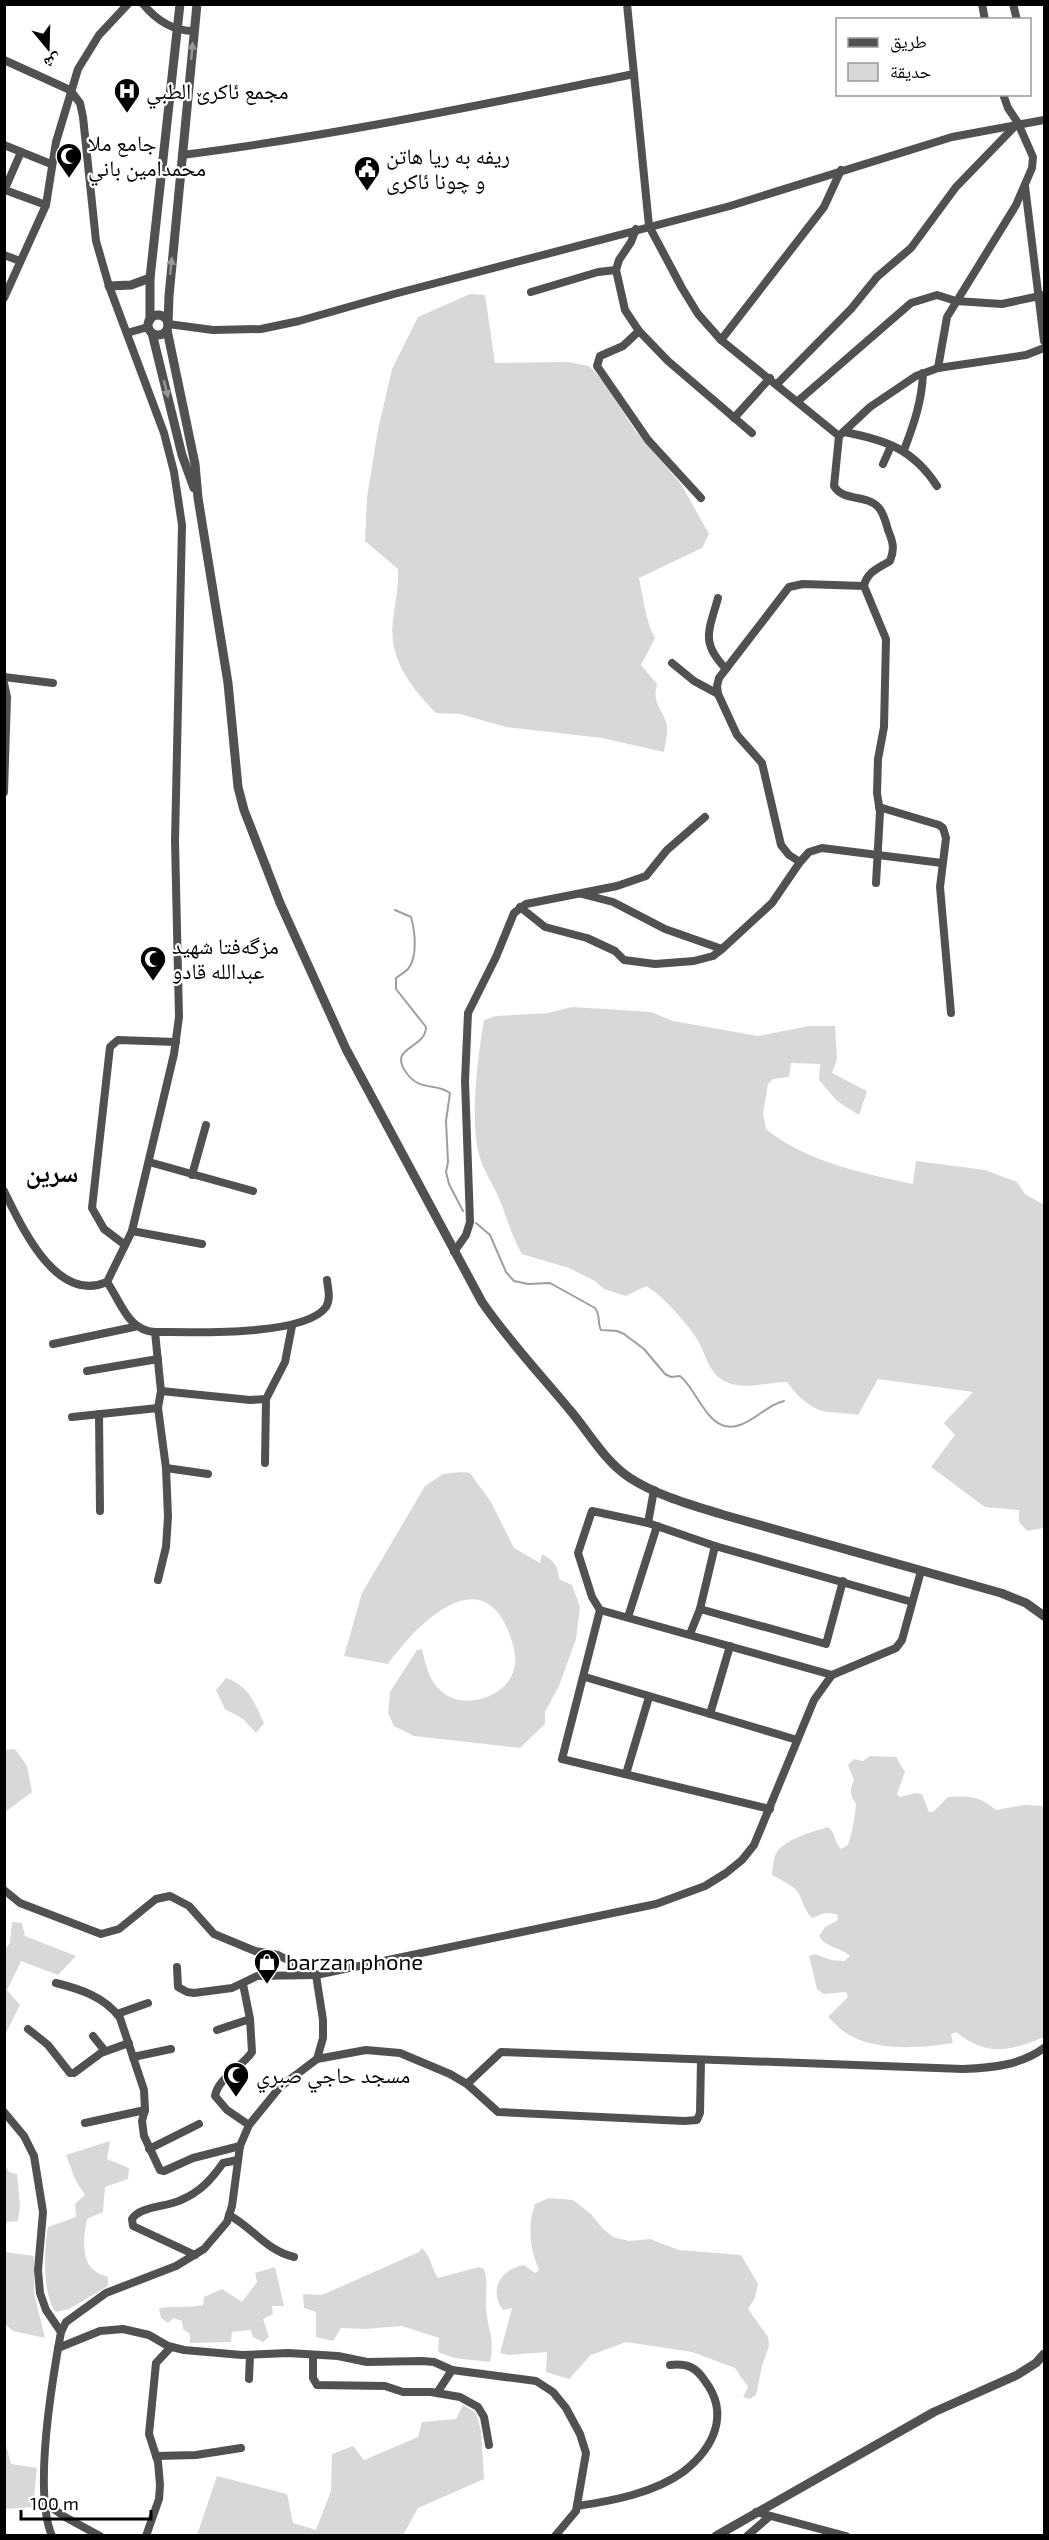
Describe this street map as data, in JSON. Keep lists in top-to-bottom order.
{
  "districts": ["سرين"],
  "places": {
    "hospital": ["مجمع ئاکرێ الطبي"],
    "mosque": ["جامع ملا محمدامين باني", "مزگەفتا شهيد عبدالله قادو", "مسجد حاجي صبري"],
    "public building": ["ريفه به ريا هاتن و چونا ئاكرى"],
    "shop": ["barzan phone"]
  },
  "legend": ["طريق", "حديقة"],
  "scale_bar": "100 m",
  "north": "bottom"
}
